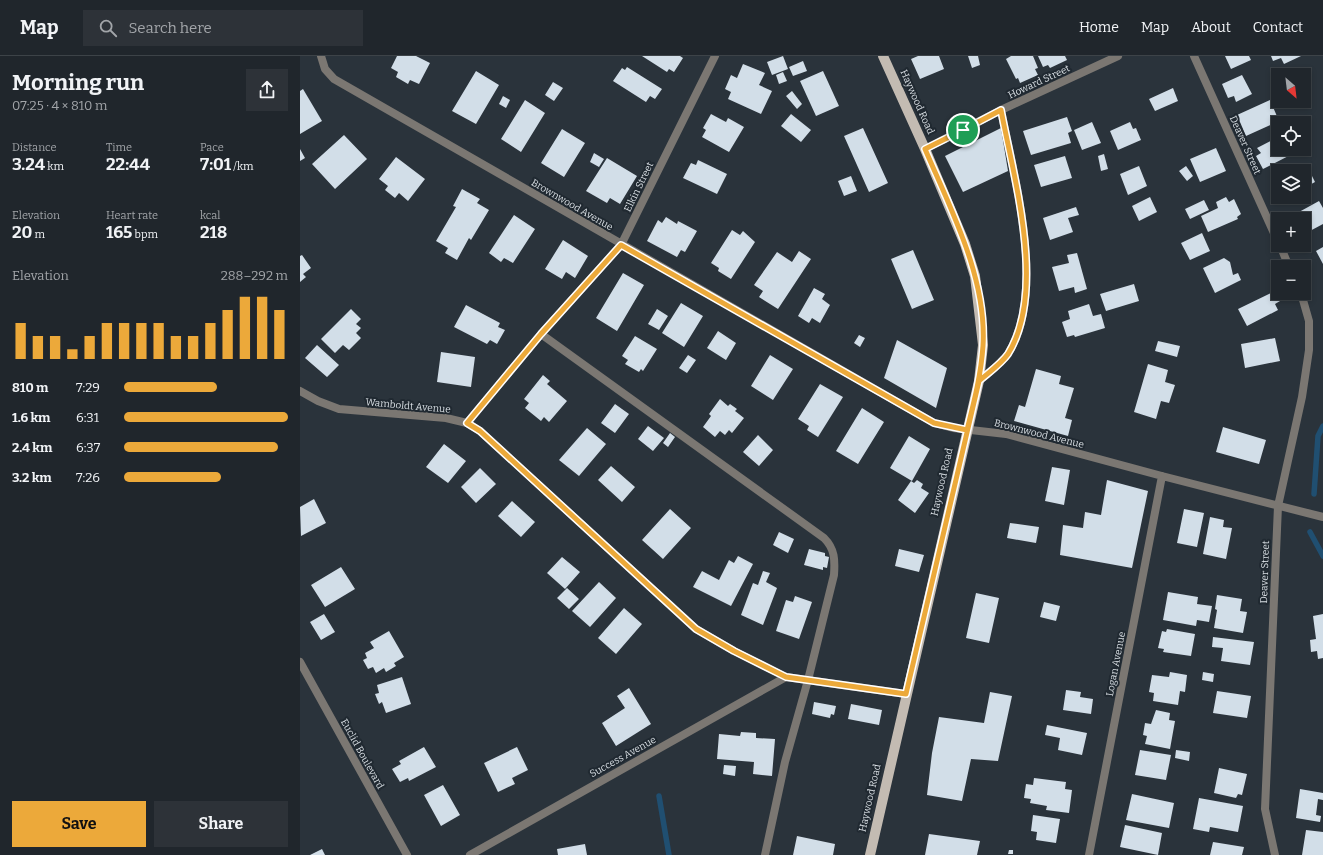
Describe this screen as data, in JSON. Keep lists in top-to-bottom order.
{
  "streets": {
    "main road": ["Haywood Road"],
    "street": [
      "Howard Street",
      "Deaver Street",
      "Elkin Street",
      "Brownwood Avenue",
      "Wamboldt Avenue",
      "Logan Avenue",
      "Euclid Boulevard",
      "Success Avenue"
    ]
  },
  "crossings": [
    ["Howard Street", "Haywood Road"],
    ["Haywood Road", "Brownwood Avenue"],
    ["Haywood Road", "Wamboldt Avenue"],
    ["Deaver Street", "Brownwood Avenue"],
    ["Elkin Street", "Brownwood Avenue"],
    ["Elkin Street", "Wamboldt Avenue"],
    ["Brownwood Avenue", "Logan Avenue"],
    ["Wamboldt Avenue", "Success Avenue"]
  ],
  "north": "bottom right",
  "page": {
    "header": "Map",
    "search": "Search here",
    "nav": [
      "Home",
      "Map",
      "About",
      "Contact"
    ],
    "heading": ["Morning run", "07:25 · 4 × 810 m"],
    "map_buttons": ["+", "−"],
    "stats": [
      ["Distance", "3.24 km"],
      ["Time", "22:44"],
      ["Pace", "7:01 /km"],
      ["Elevation", "20 m"],
      ["Heart rate", "165 bpm"],
      ["kcal", "218"]
    ],
    "chart": ["Elevation", "288–292 m"],
    "list": [
      {
        "name": "810 m",
        "note": "7:29"
      },
      {
        "name": "1.6 km",
        "note": "6:31"
      },
      {
        "name": "2.4 km",
        "note": "6:37"
      },
      {
        "name": "3.2 km",
        "note": "7:26"
      }
    ],
    "buttons": ["Save", "Share"]
  }
}
